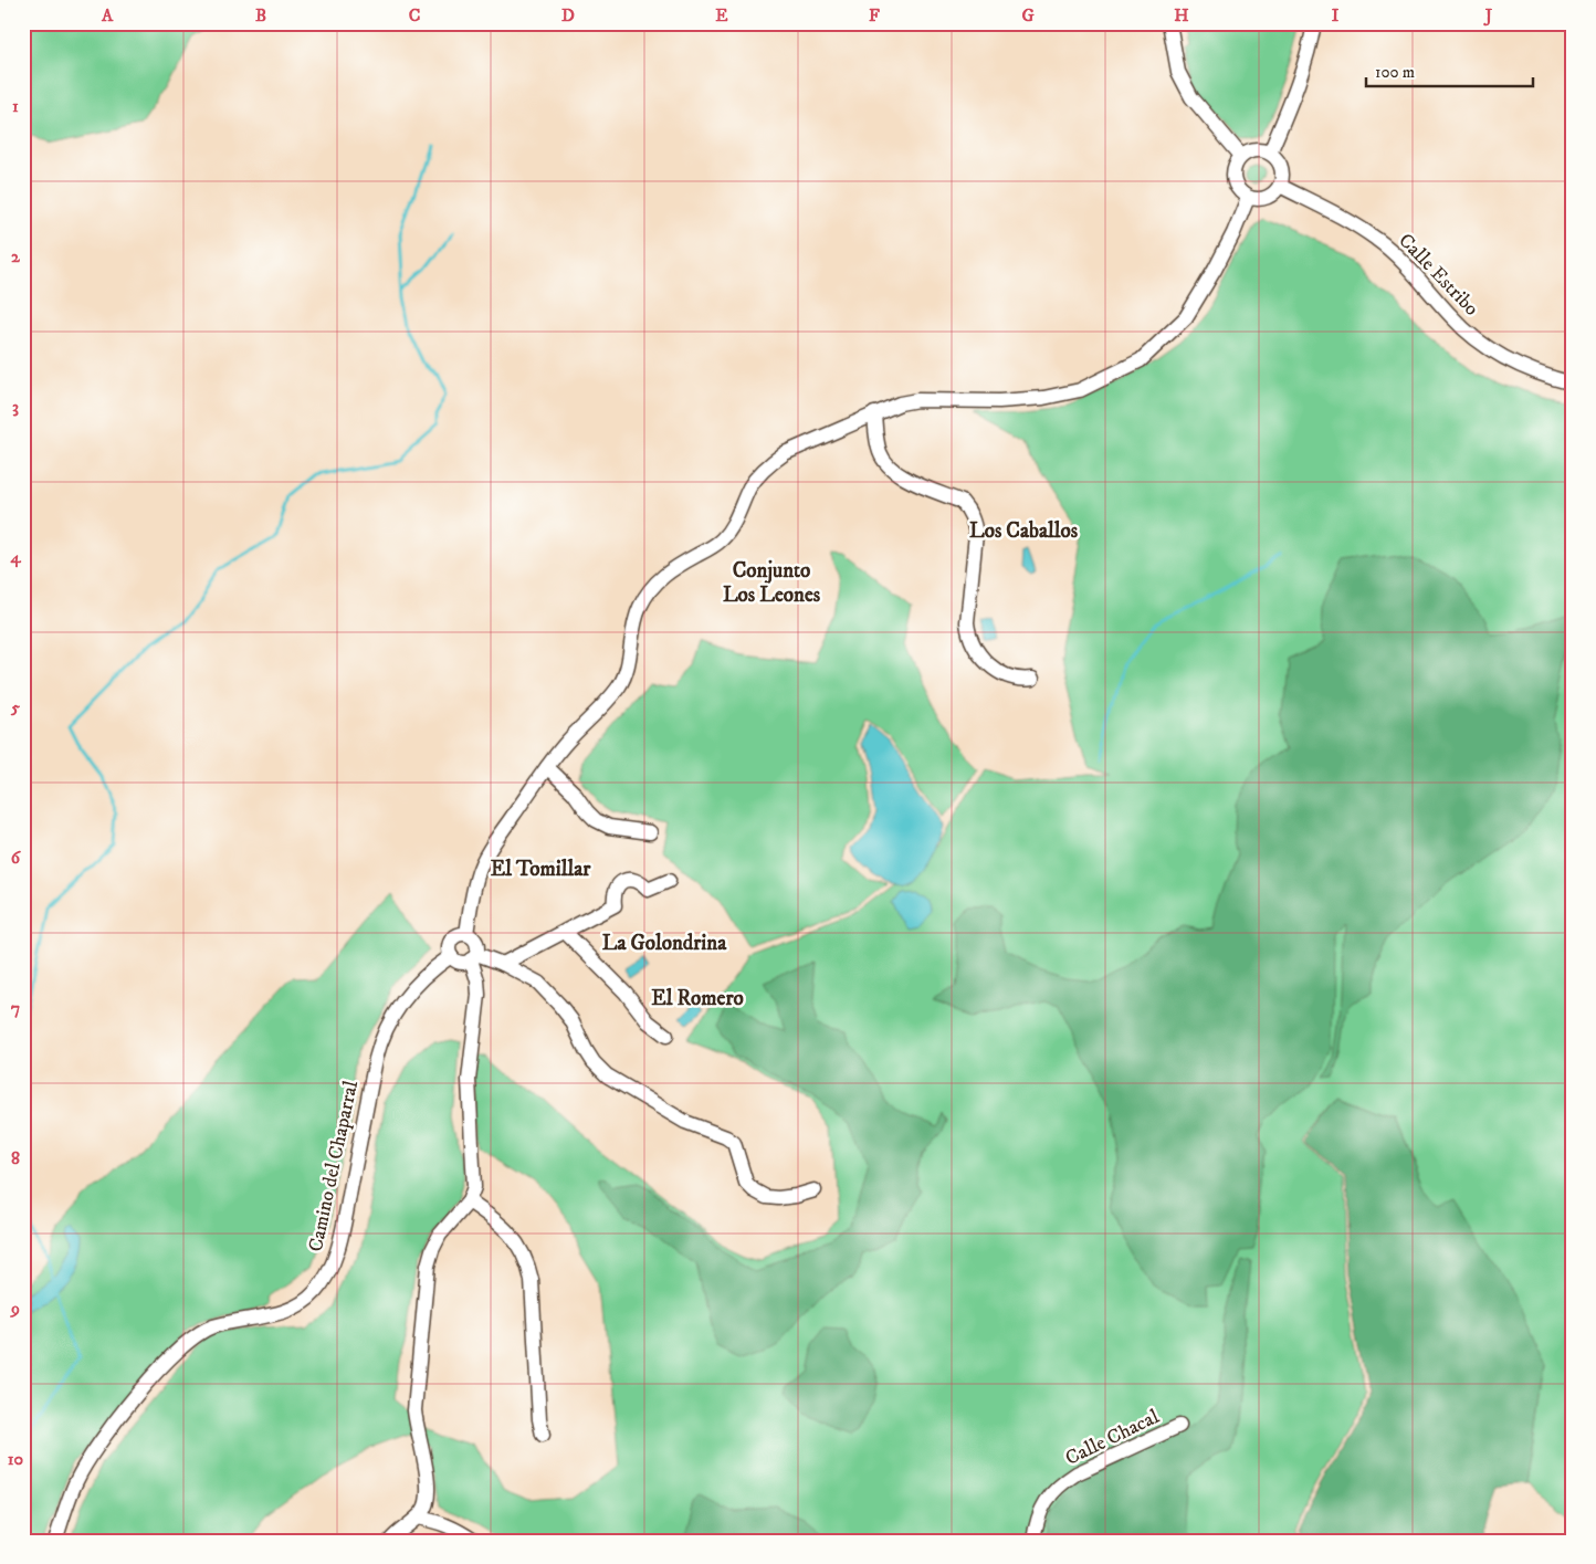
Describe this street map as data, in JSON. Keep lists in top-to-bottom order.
{
  "streets": {
    "street": ["Calle Estribo", "Camino del Chaparral", "Calle Chacal"]
  },
  "districts": [
    "Los Caballos",
    "Conjunto Los Leones",
    "El Tomillar",
    "La Golondrina",
    "El Romero"
  ],
  "scale_bar": "100 m",
  "grid": {
    "columns": [
      "A",
      "B",
      "C",
      "D",
      "E",
      "F",
      "G",
      "H",
      "I",
      "J"
    ],
    "rows": [
      "1",
      "2",
      "3",
      "4",
      "5",
      "6",
      "7",
      "8",
      "9",
      "10"
    ]
  }
}
